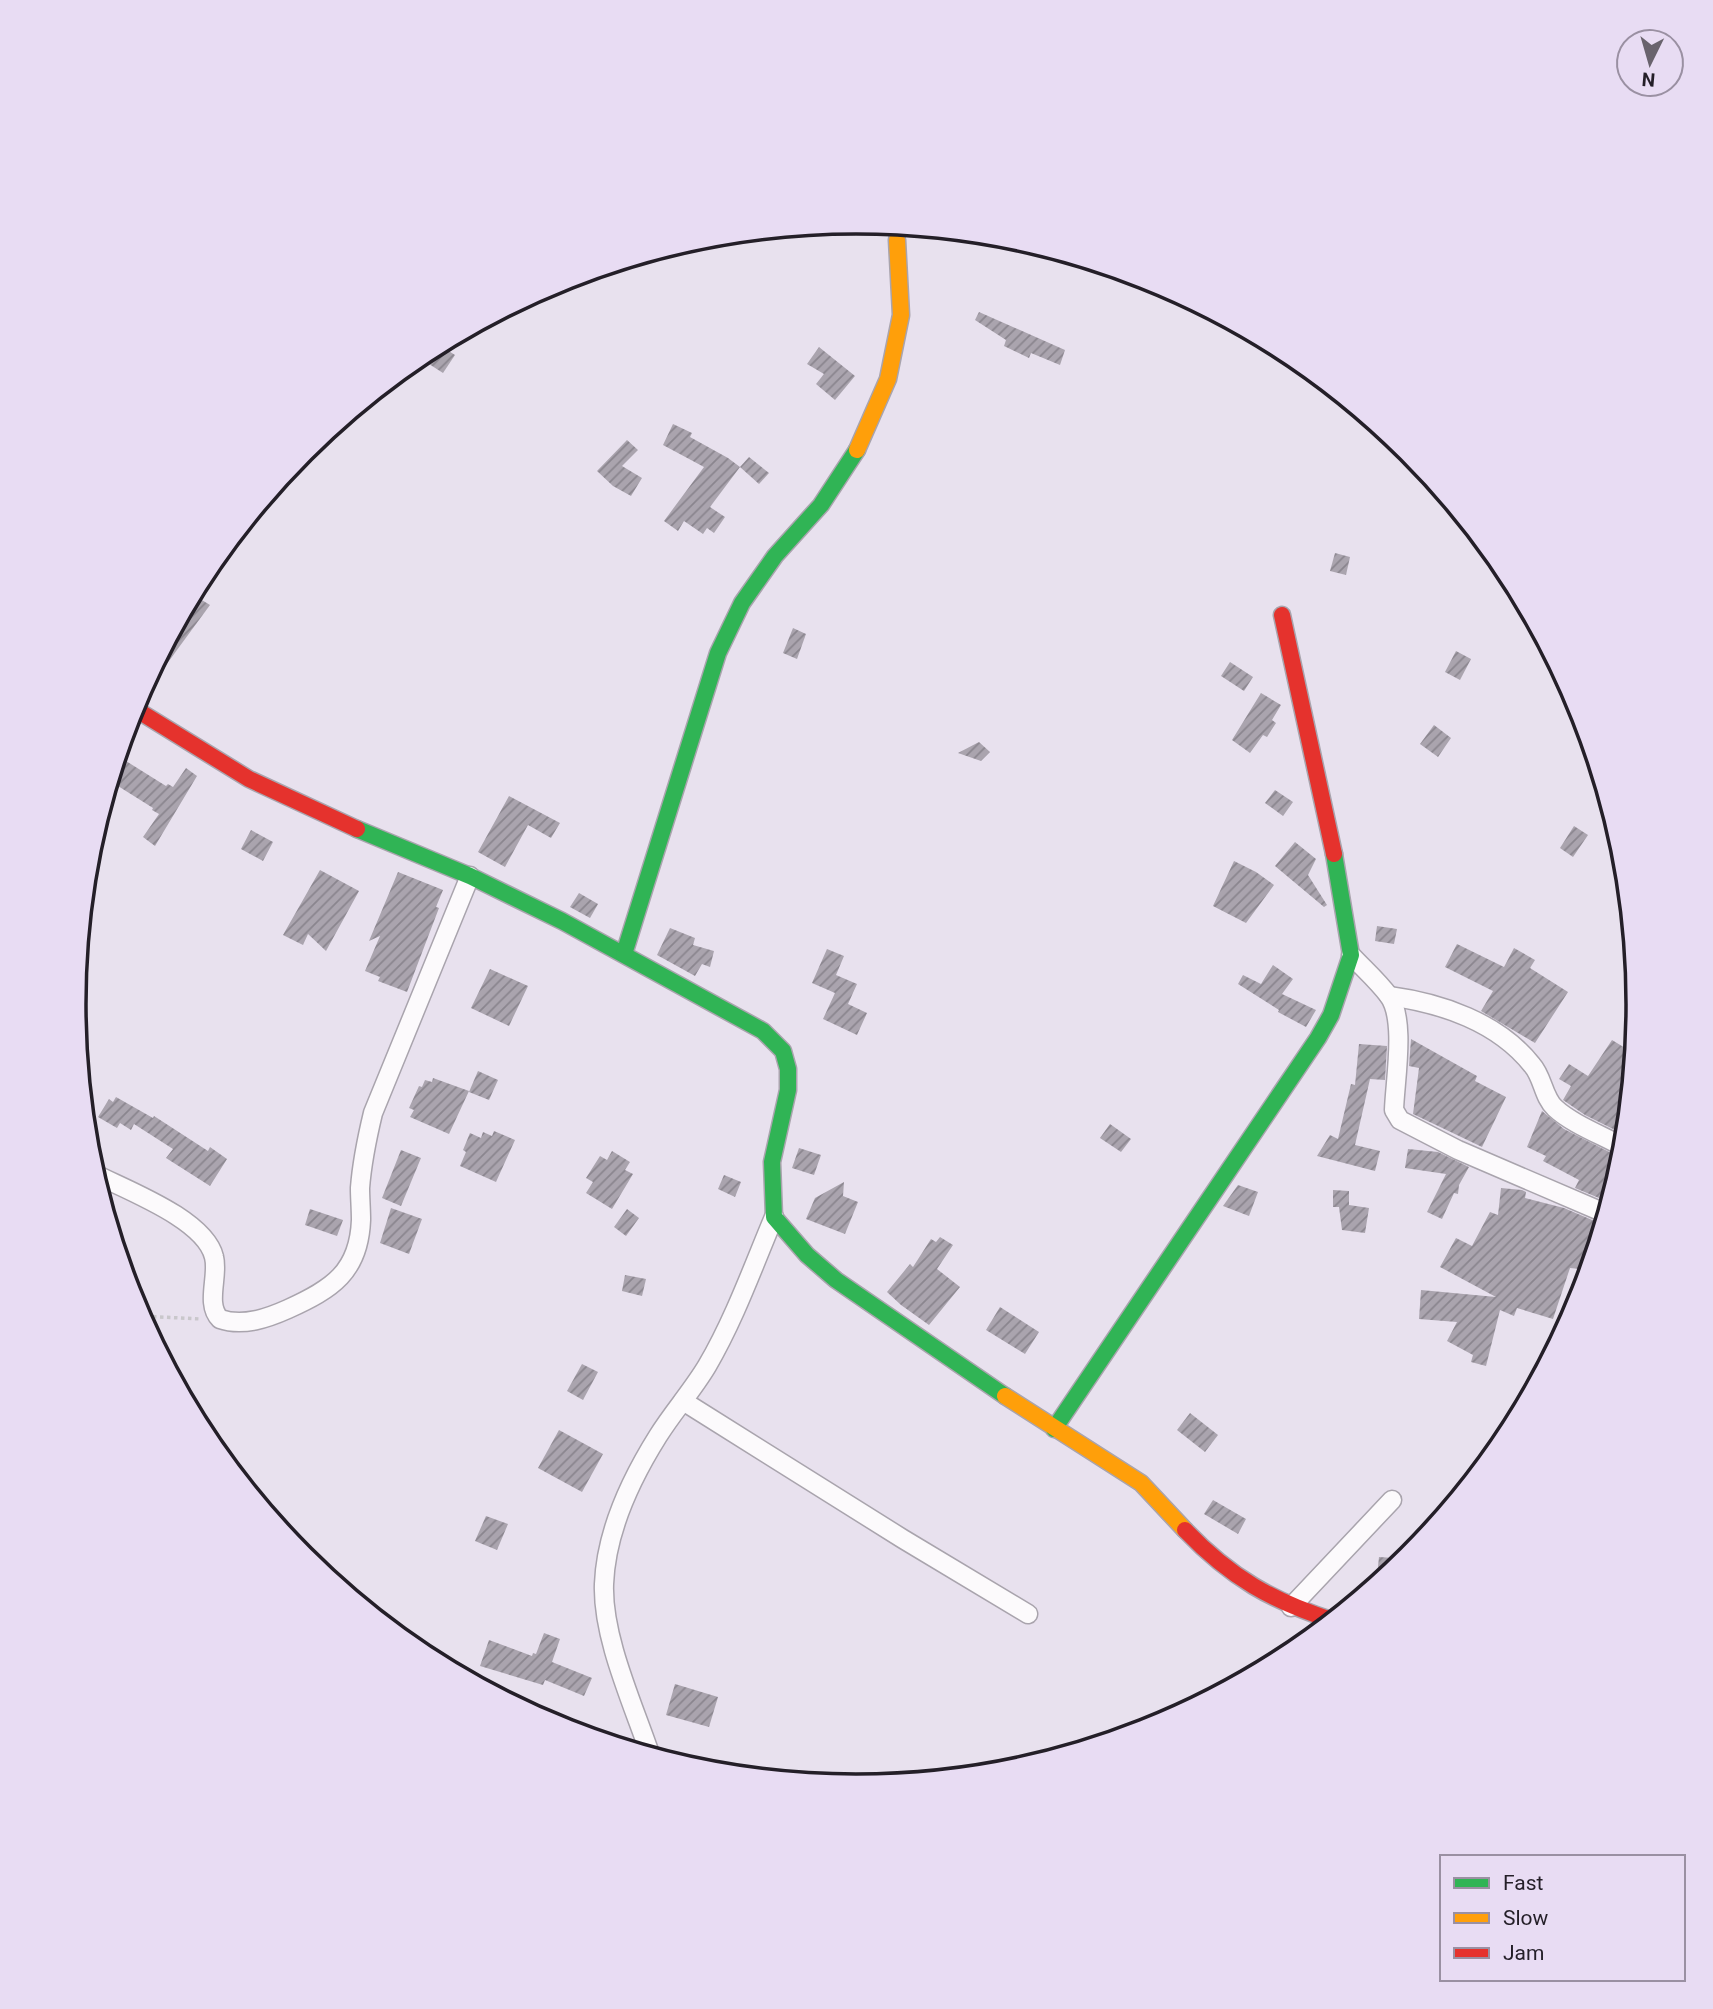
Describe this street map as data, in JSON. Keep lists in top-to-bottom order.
{
  "legend": ["Fast", "Slow", "Jam"],
  "north": "bottom"
}
